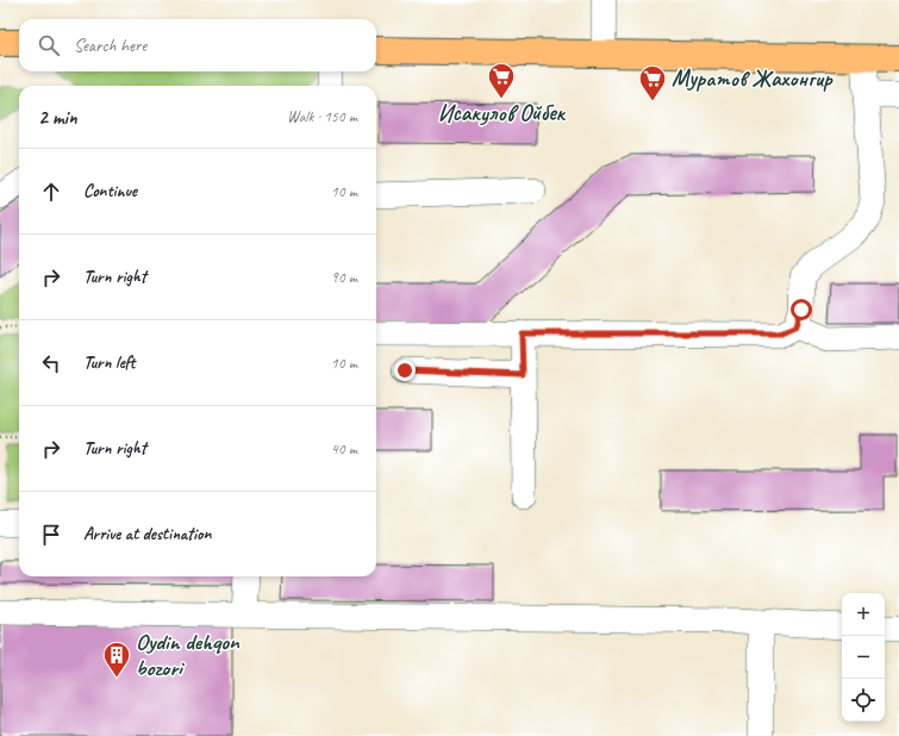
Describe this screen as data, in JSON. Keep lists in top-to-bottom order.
{
  "places": {
    "supermarket": ["Исакулов Ойбек", "Муратов Жахонгир"],
    "building": ["Oydin dehqon bozori"]
  },
  "page": {
    "search": "Search here",
    "heading": ["2 min", "Walk · 150 m"],
    "list": [
      ["Continue", "10 m"],
      ["Turn right", "90 m"],
      ["Turn left", "10 m"],
      ["Turn right", "40 m"],
      "Arrive at destination"
    ],
    "map_buttons": ["+", "−"]
  }
}
